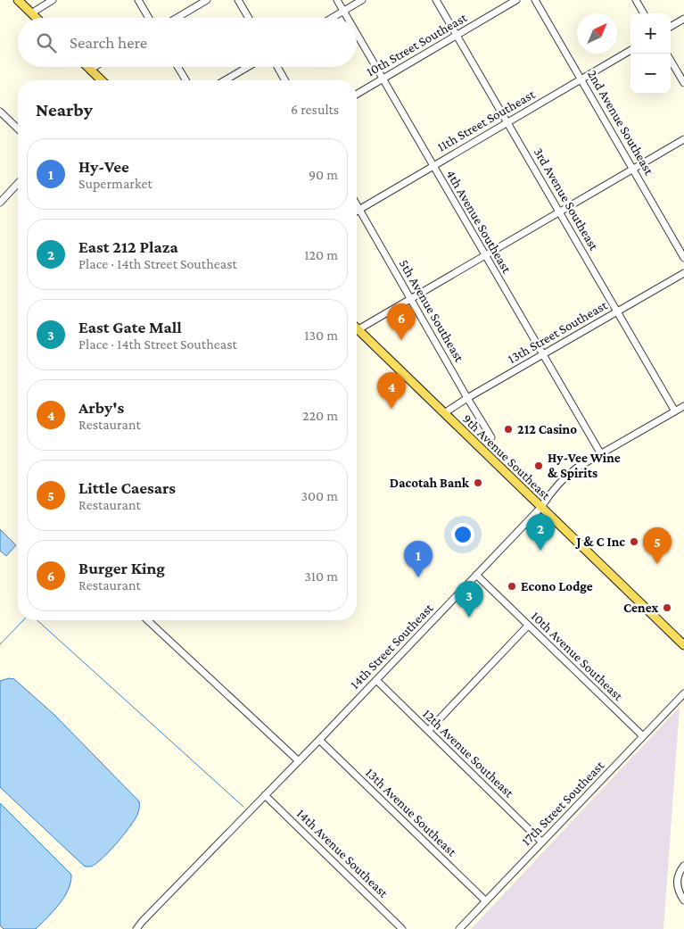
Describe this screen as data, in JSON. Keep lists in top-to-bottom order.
{
  "streets": {
    "main road": ["9th Avenue Southeast"],
    "street": [
      "10th Street Southeast",
      "11th Street Southeast",
      "2nd Avenue Southeast",
      "3rd Avenue Southeast",
      "4th Avenue Southeast",
      "5th Avenue Southeast",
      "13th Street Southeast",
      "14th Street Southeast",
      "10th Avenue Southeast",
      "12th Avenue Southeast",
      "17th Street Southeast",
      "13th Avenue Southeast",
      "14th Avenue Southeast"
    ]
  },
  "crossings": [
    ["10th Street Southeast", "3rd Avenue Southeast"],
    ["10th Street Southeast", "4th Avenue Southeast"],
    ["11th Street Southeast", "2nd Avenue Southeast"],
    ["11th Street Southeast", "3rd Avenue Southeast"],
    ["11th Street Southeast", "4th Avenue Southeast"],
    ["11th Street Southeast", "5th Avenue Southeast"],
    ["3rd Avenue Southeast", "13th Street Southeast"],
    ["3rd Avenue Southeast", "14th Street Southeast"],
    ["4th Avenue Southeast", "13th Street Southeast"],
    ["4th Avenue Southeast", "14th Street Southeast"],
    ["5th Avenue Southeast", "13th Street Southeast"],
    ["13th Street Southeast", "9th Avenue Southeast"],
    ["9th Avenue Southeast", "14th Street Southeast"],
    ["14th Street Southeast", "10th Avenue Southeast"],
    ["14th Street Southeast", "12th Avenue Southeast"],
    ["14th Street Southeast", "13th Avenue Southeast"],
    ["14th Street Southeast", "14th Avenue Southeast"],
    ["10th Avenue Southeast", "17th Street Southeast"],
    ["12th Avenue Southeast", "17th Street Southeast"],
    ["17th Street Southeast", "13th Avenue Southeast"]
  ],
  "places": [
    "212 Casino",
    "Hy-Vee Wine & Spirits",
    "Dacotah Bank",
    "J & C Inc",
    "Econo Lodge",
    "Cenex"
  ],
  "north": "top right",
  "page": {
    "map_buttons": ["+", "−"],
    "search": "Search here",
    "heading": ["Nearby", "6 results"],
    "list": [
      {
        "mark": "1",
        "name": "Hy-Vee",
        "note": "Supermarket",
        "value": "90 m"
      },
      {
        "mark": "2",
        "name": "East 212 Plaza",
        "note": "Place · 14th Street Southeast",
        "value": "120 m"
      },
      {
        "mark": "3",
        "name": "East Gate Mall",
        "note": "Place · 14th Street Southeast",
        "value": "130 m"
      },
      {
        "mark": "4",
        "name": "Arby's",
        "note": "Restaurant",
        "value": "220 m"
      },
      {
        "mark": "5",
        "name": "Little Caesars",
        "note": "Restaurant",
        "value": "300 m"
      },
      {
        "mark": "6",
        "name": "Burger King",
        "note": "Restaurant",
        "value": "310 m"
      }
    ],
    "pins": [
      "6",
      "4",
      "2",
      "5",
      "1",
      "3"
    ]
  }
}
